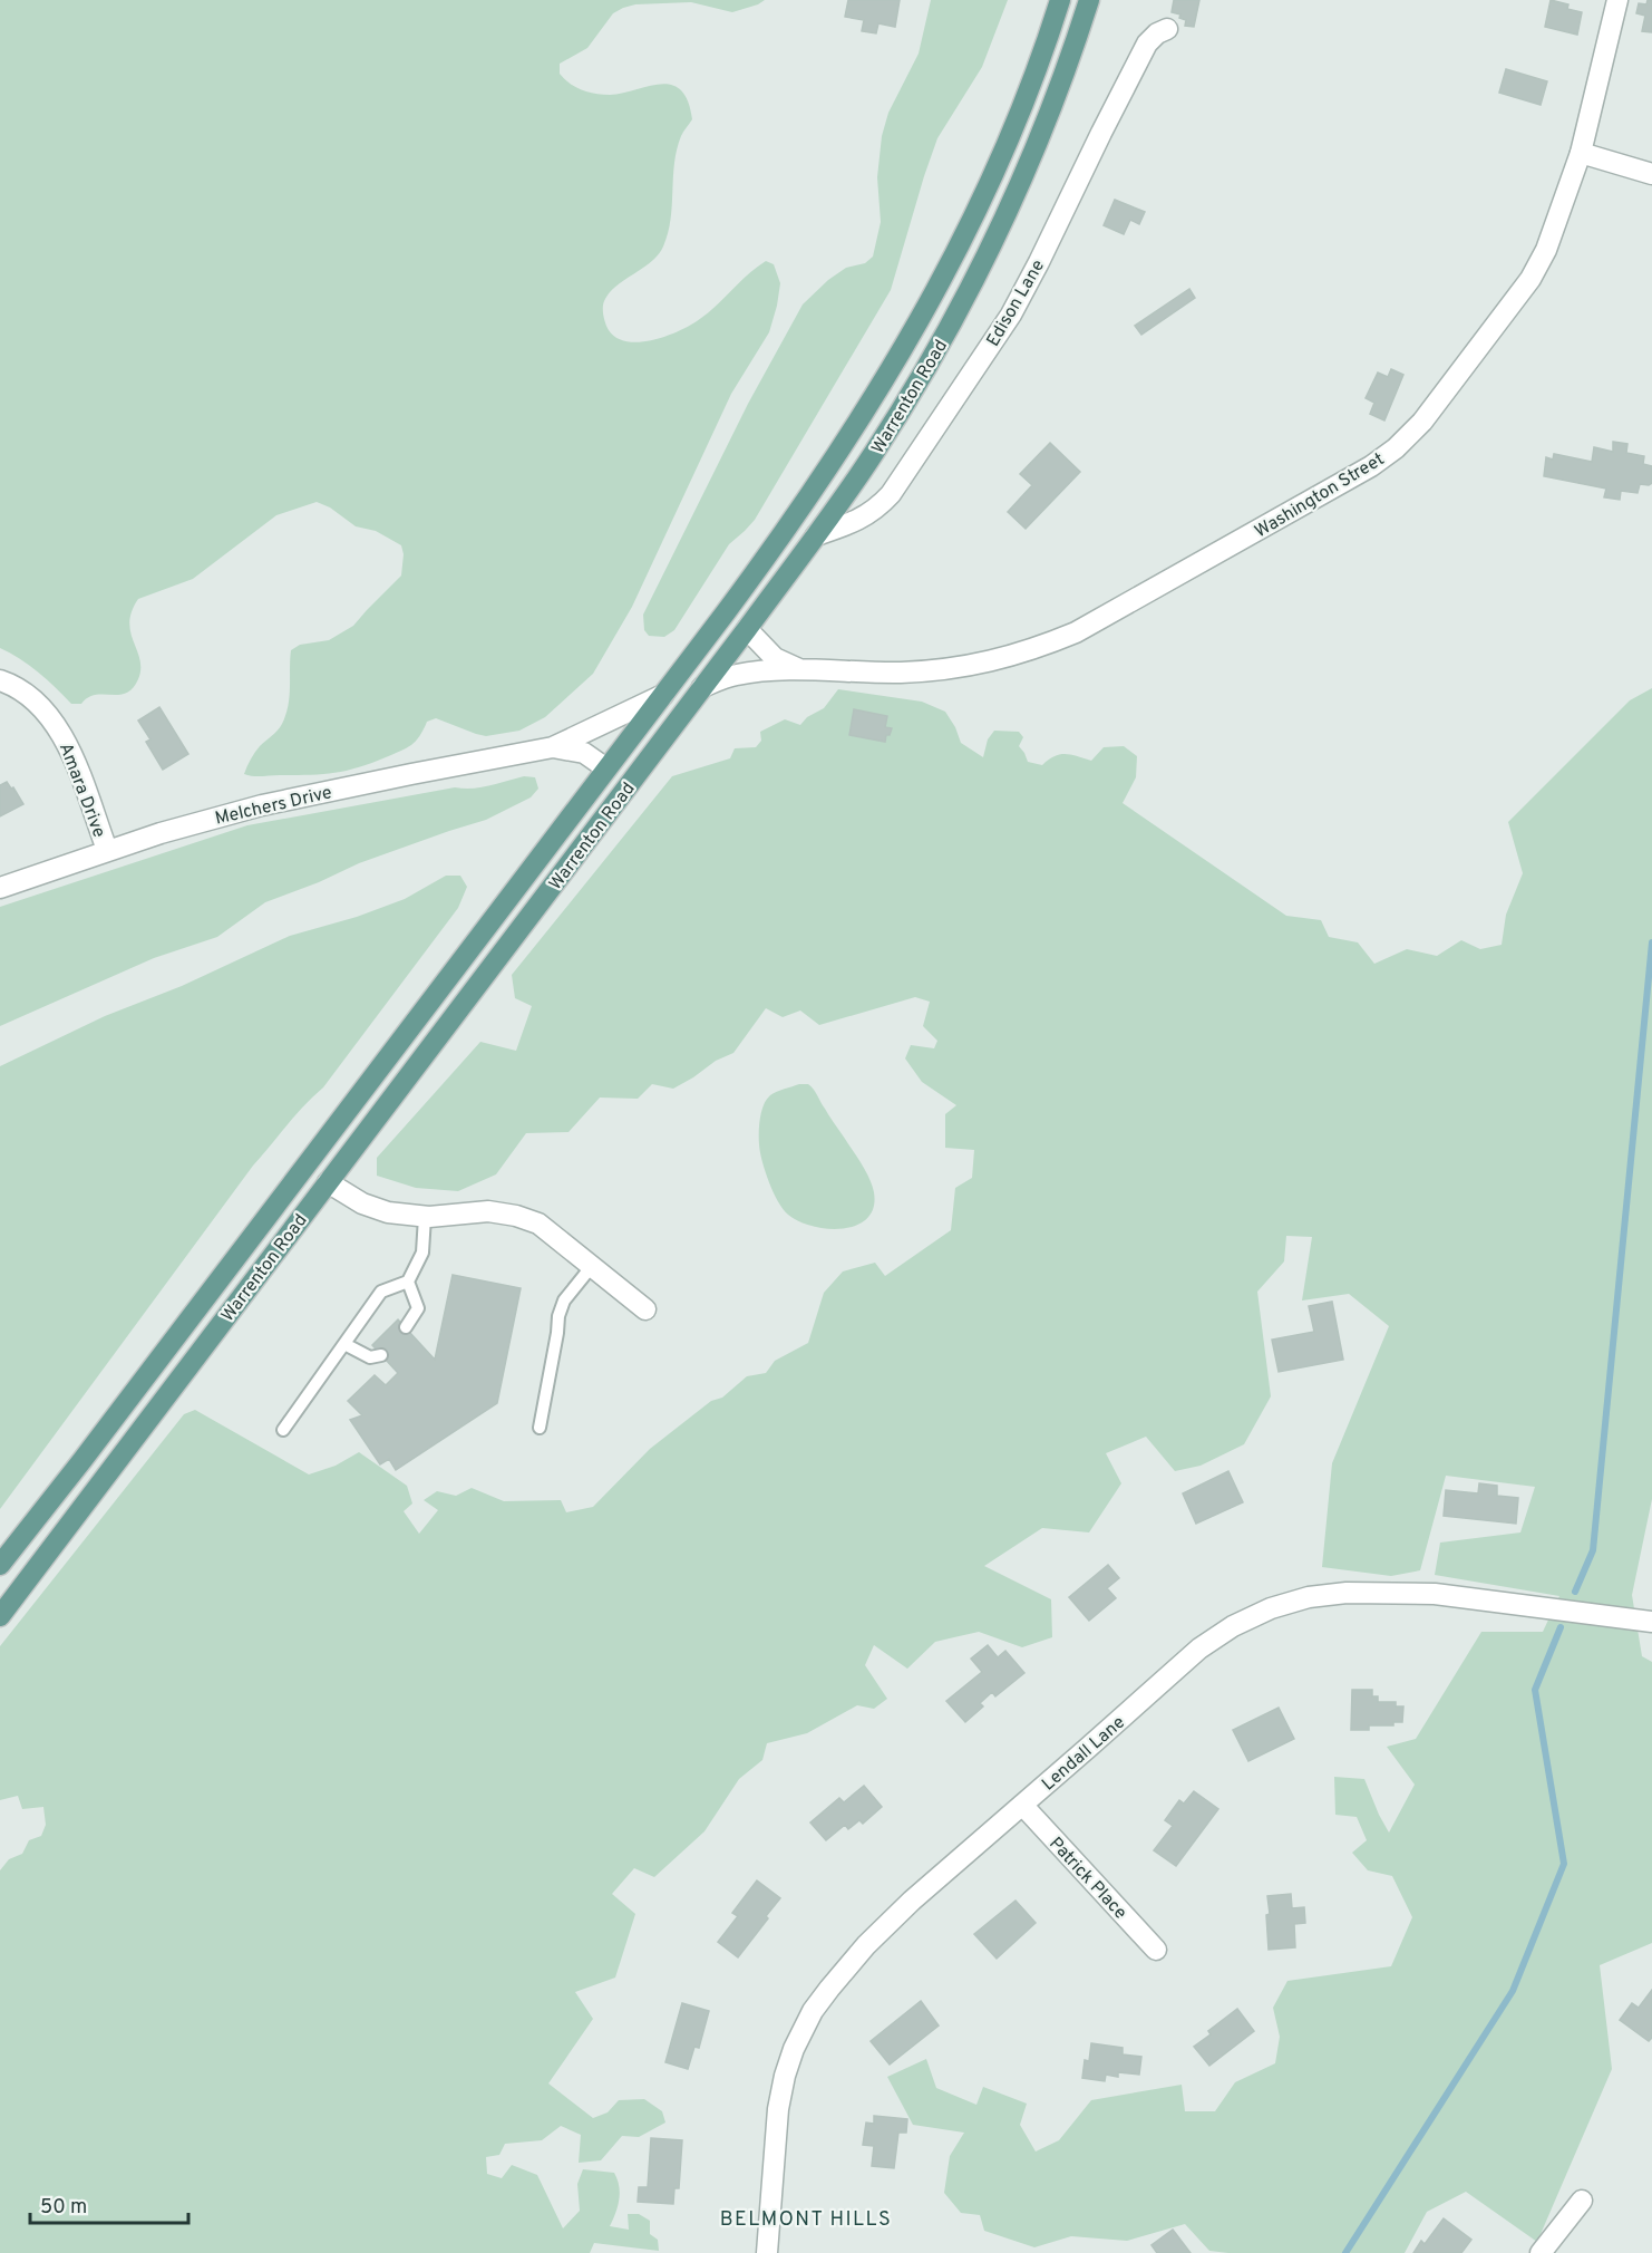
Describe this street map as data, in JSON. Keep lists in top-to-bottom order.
{
  "streets": {
    "main road": ["Warrenton Road"],
    "street": [
      "Edison Lane",
      "Washington Street",
      "Amara Drive",
      "Melchers Drive",
      "Lendall Lane",
      "Patrick Place"
    ]
  },
  "crossings": [
    ["Edison Lane", "Warrenton Road"],
    ["Warrenton Road", "Washington Street"],
    ["Warrenton Road", "Melchers Drive"],
    ["Amara Drive", "Melchers Drive"],
    ["Lendall Lane", "Patrick Place"]
  ],
  "districts": ["BELMONT HILLS"],
  "scale_bar": "50 m"
}
